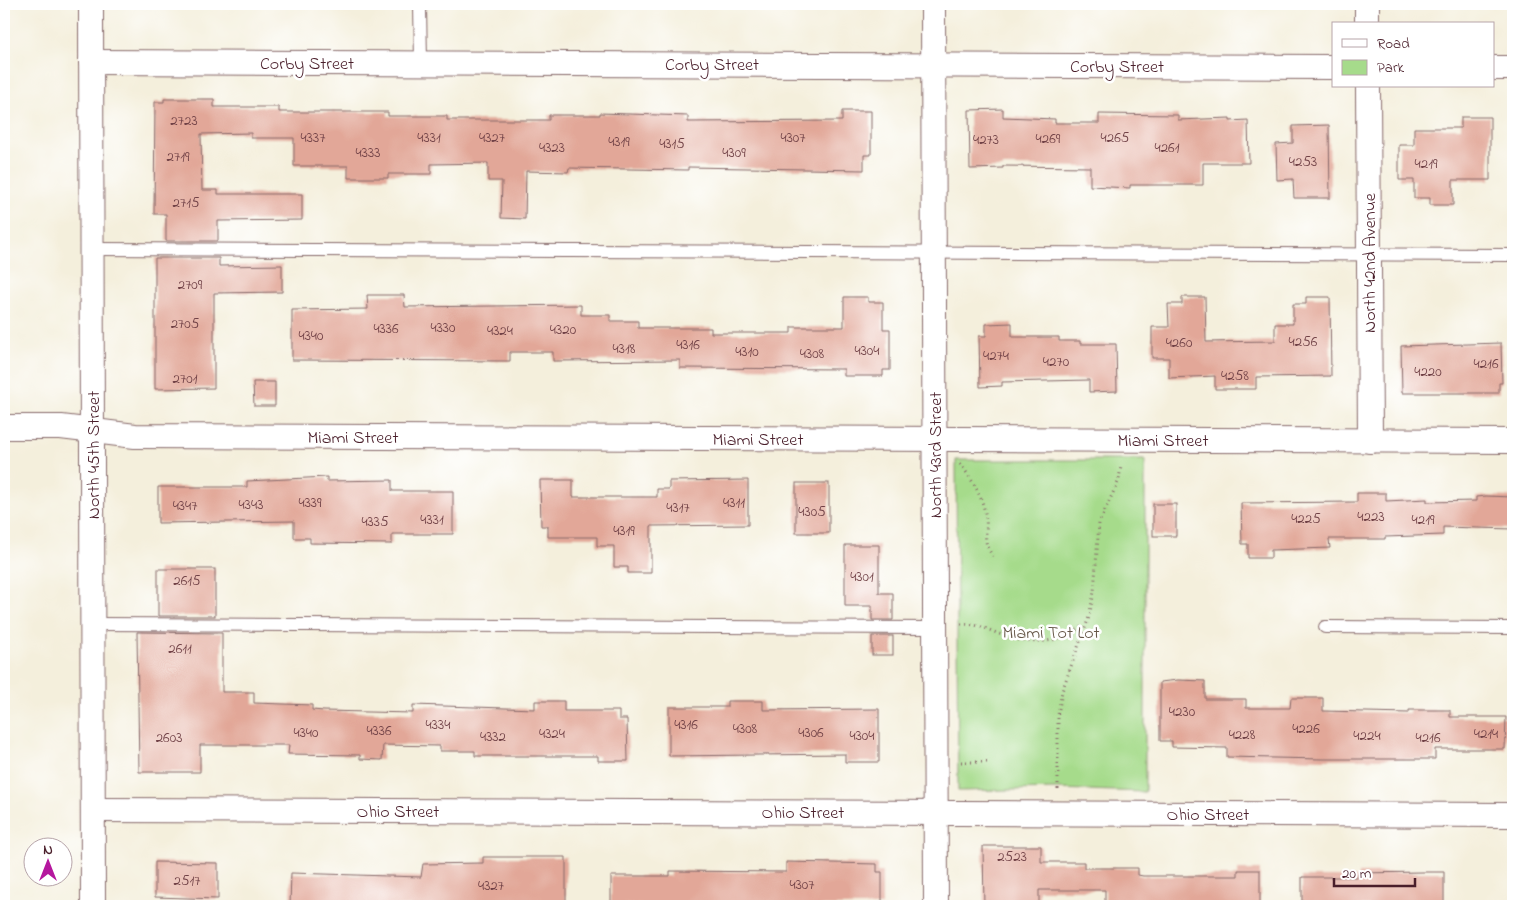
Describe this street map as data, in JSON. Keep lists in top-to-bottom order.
{
  "streets": {
    "street": [
      "Corby Street",
      "North 42nd Avenue",
      "Miami Street",
      "North 45th Street",
      "North 43rd Street",
      "Ohio Street"
    ]
  },
  "crossings": [
    ["Corby Street", "North 45th Street"],
    ["Corby Street", "North 43rd Street"],
    ["North 42nd Avenue", "Miami Street"],
    ["Miami Street", "North 45th Street"],
    ["Miami Street", "North 43rd Street"],
    ["North 45th Street", "Ohio Street"],
    ["North 43rd Street", "Ohio Street"]
  ],
  "parks": ["Miami Tot Lot"],
  "house_numbers": [
    "2723",
    "4337",
    "4331",
    "4327",
    "4307",
    "4265",
    "4269",
    "4273",
    "4319",
    "4315",
    "4323",
    "4261",
    "4333",
    "4309",
    "2719",
    "4253",
    "4219",
    "2715",
    "2709",
    "2705",
    "4330",
    "4336",
    "4320",
    "4324",
    "4340",
    "4256",
    "4260",
    "4316",
    "4318",
    "4304",
    "4310",
    "4308",
    "4274",
    "4270",
    "4216",
    "4220",
    "4258",
    "2701",
    "4339",
    "4311",
    "4343",
    "4347",
    "4317",
    "4305",
    "4223",
    "4225",
    "4331",
    "4219",
    "4335",
    "4319",
    "4301",
    "2615",
    "2611",
    "4230",
    "4334",
    "4316",
    "4308",
    "4226",
    "4336",
    "4340",
    "4306",
    "4324",
    "4214",
    "4228",
    "4304",
    "4224",
    "4332",
    "2603",
    "4216",
    "2523",
    "2517",
    "4307",
    "4327"
  ],
  "legend": ["Road", "Park"],
  "scale_bar": "20 m",
  "north": "top"
}
